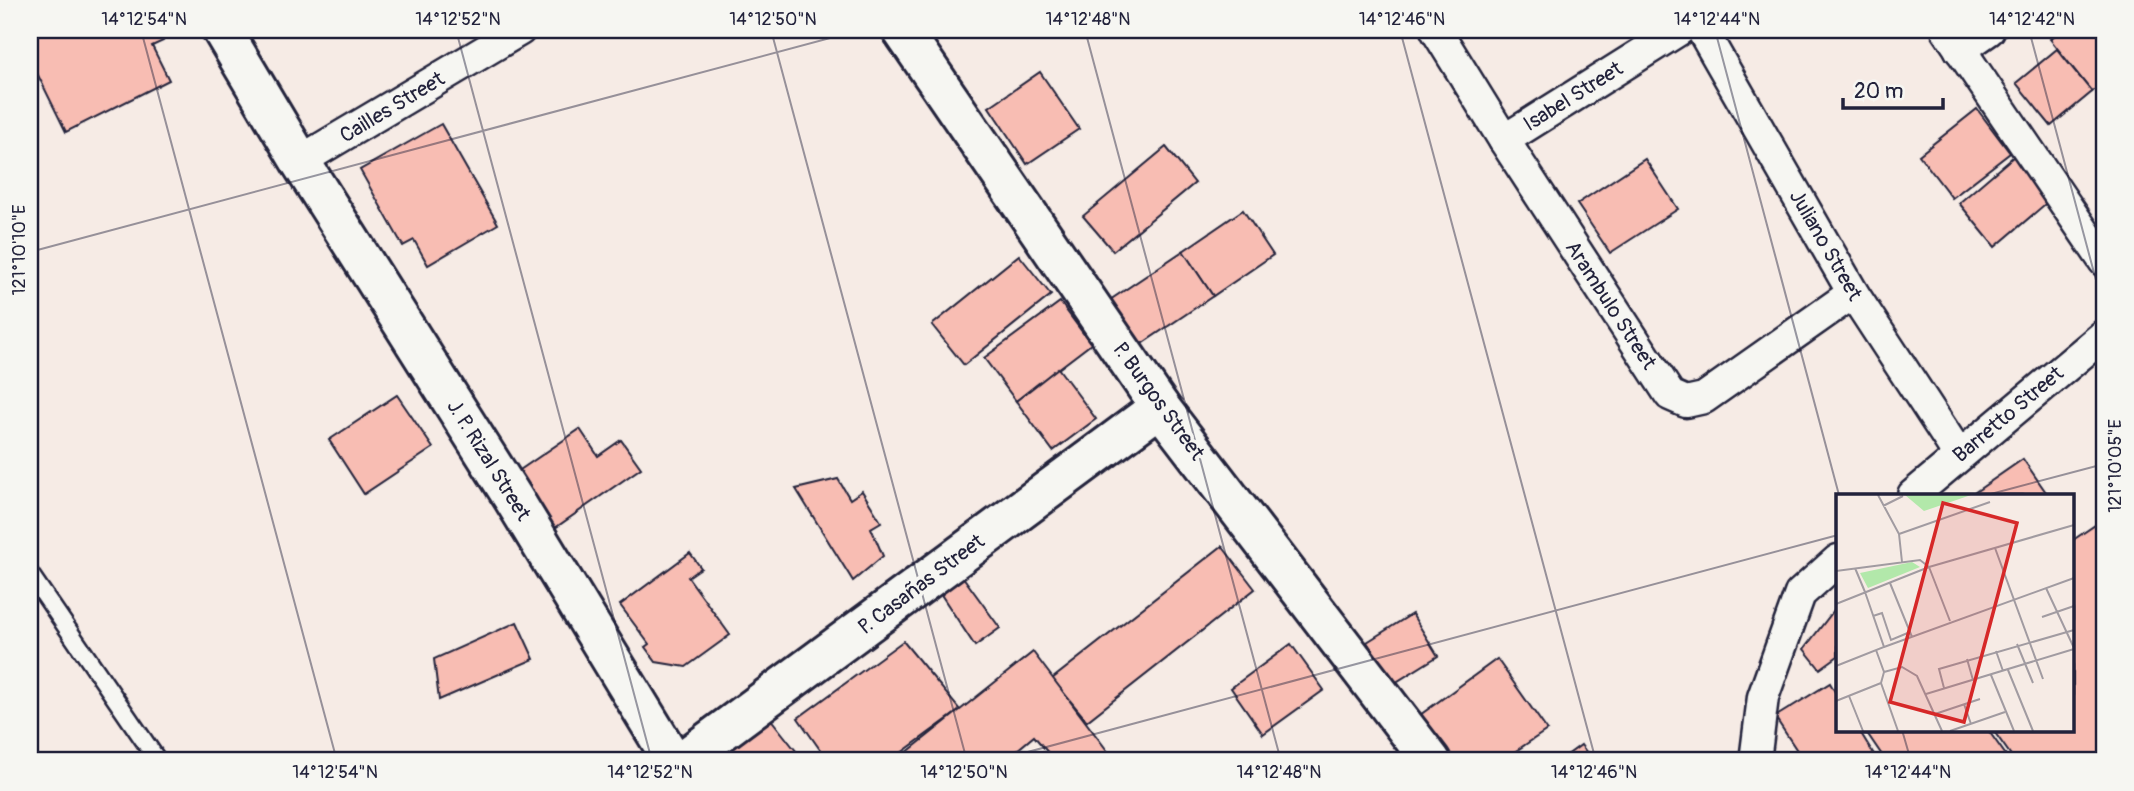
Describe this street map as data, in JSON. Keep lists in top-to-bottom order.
{
  "streets": {
    "street": [
      "Isabel Street",
      "Cailles Street",
      "Juliano Street",
      "Arambulo Street",
      "P. Burgos Street",
      "Barretto Street",
      "J. P. Rizal Street",
      "P. Casañas Street"
    ]
  },
  "crossings": [
    ["Isabel Street", "Arambulo Street"],
    ["Cailles Street", "J. P. Rizal Street"],
    ["Juliano Street", "Arambulo Street"],
    ["Juliano Street", "Barretto Street"],
    ["P. Burgos Street", "P. Casañas Street"]
  ],
  "scale_bar": "20 m",
  "coordinates": [
    "14°12'54\"N",
    "14°12'52\"N",
    "14°12'50\"N",
    "14°12'48\"N",
    "14°12'46\"N",
    "14°12'44\"N",
    "14°12'42\"N",
    "121°10'10\"E",
    "121°10'05\"E"
  ]
}
